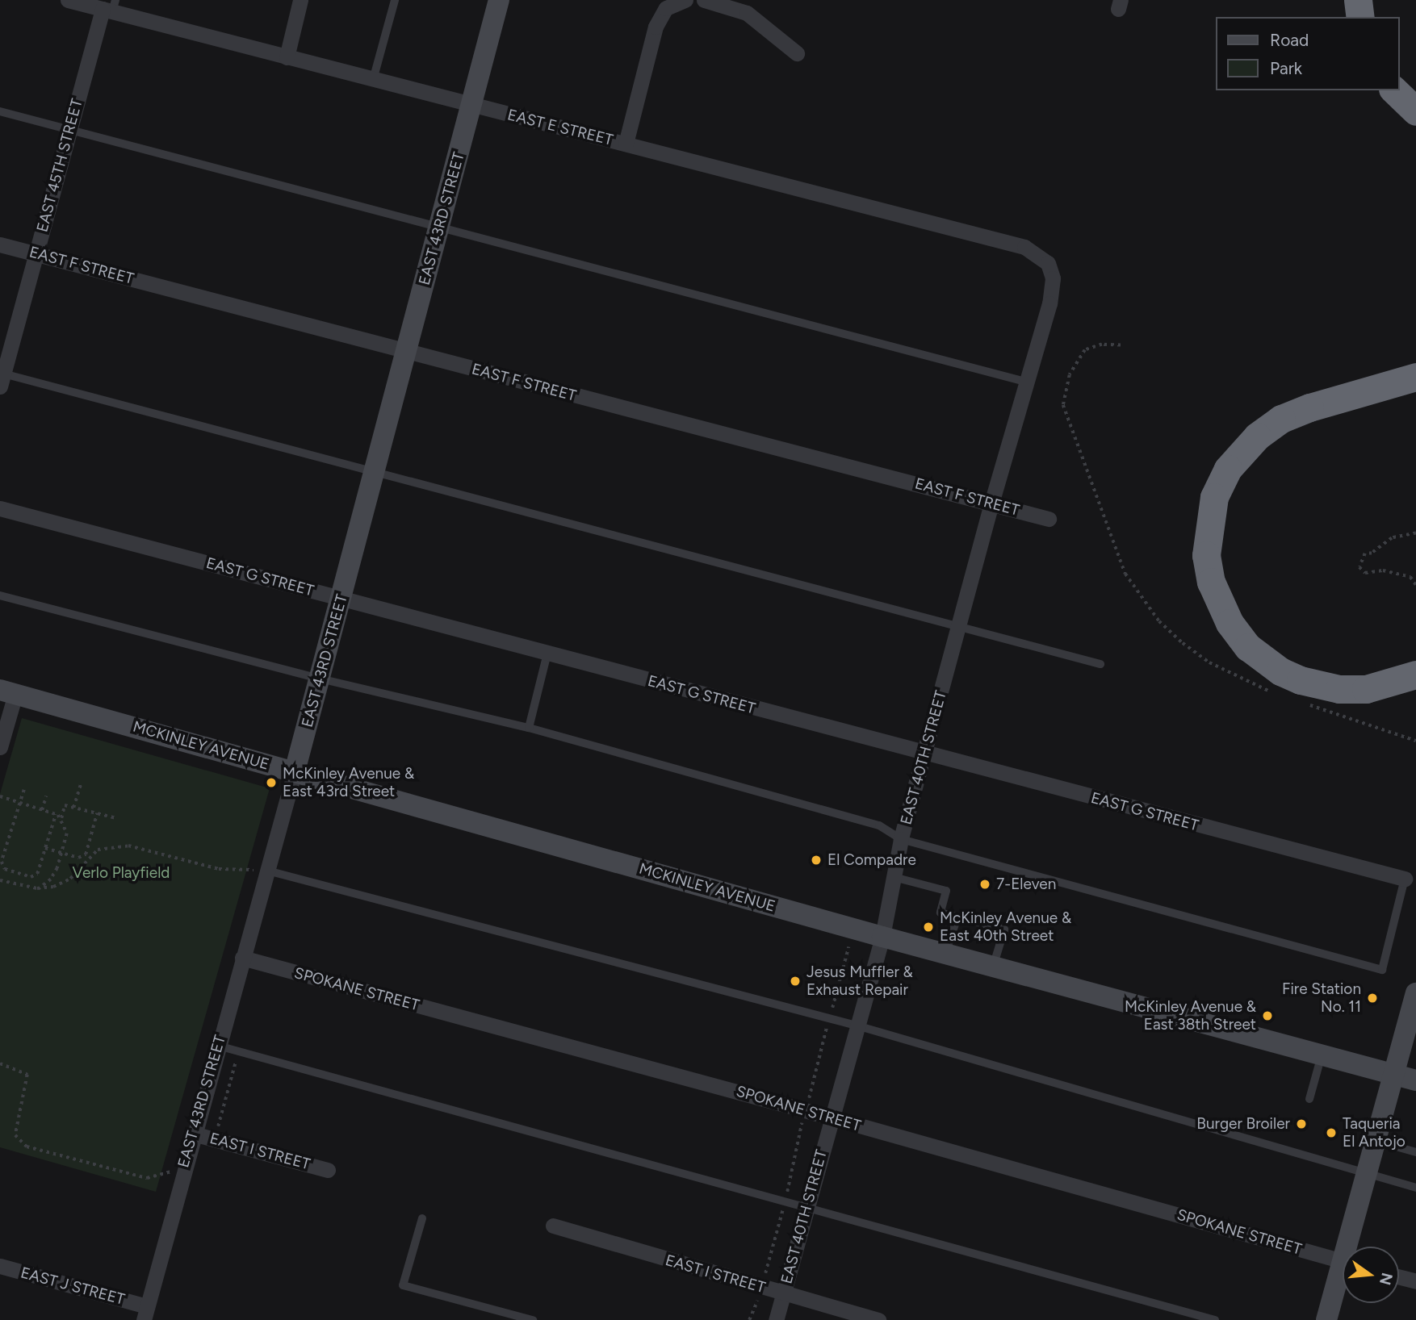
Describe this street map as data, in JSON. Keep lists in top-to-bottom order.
{
  "streets": {
    "main road": ["EAST 43RD STREET", "MCKINLEY AVENUE"],
    "street": [
      "EAST E STREET",
      "EAST 45TH STREET",
      "EAST F STREET",
      "EAST G STREET",
      "EAST 40TH STREET",
      "SPOKANE STREET",
      "EAST I STREET",
      "EAST J STREET"
    ]
  },
  "crossings": [
    ["EAST E STREET", "EAST 45TH STREET"],
    ["EAST E STREET", "EAST 43RD STREET"],
    ["EAST E STREET", "EAST 40TH STREET"],
    ["EAST 45TH STREET", "EAST F STREET"],
    ["EAST 43RD STREET", "EAST F STREET"],
    ["EAST 43RD STREET", "EAST G STREET"],
    ["EAST 43RD STREET", "MCKINLEY AVENUE"],
    ["EAST 43RD STREET", "SPOKANE STREET"],
    ["EAST 43RD STREET", "EAST I STREET"],
    ["EAST 43RD STREET", "EAST J STREET"],
    ["EAST F STREET", "EAST 40TH STREET"],
    ["EAST G STREET", "EAST 40TH STREET"],
    ["MCKINLEY AVENUE", "EAST 40TH STREET"],
    ["EAST 40TH STREET", "SPOKANE STREET"],
    ["EAST 40TH STREET", "EAST I STREET"]
  ],
  "parks": ["Verlo Playfield"],
  "places": [
    "McKinley Avenue & East 43rd Street",
    "El Compadre",
    "7-Eleven",
    "McKinley Avenue & East 40th Street",
    "Jesus Muffler & Exhaust Repair",
    "Fire Station No. 11",
    "McKinley Avenue & East 38th Street",
    "Burger Broiler",
    "Taqueria El Antojo"
  ],
  "legend": ["Road", "Park"],
  "north": "right"
}
